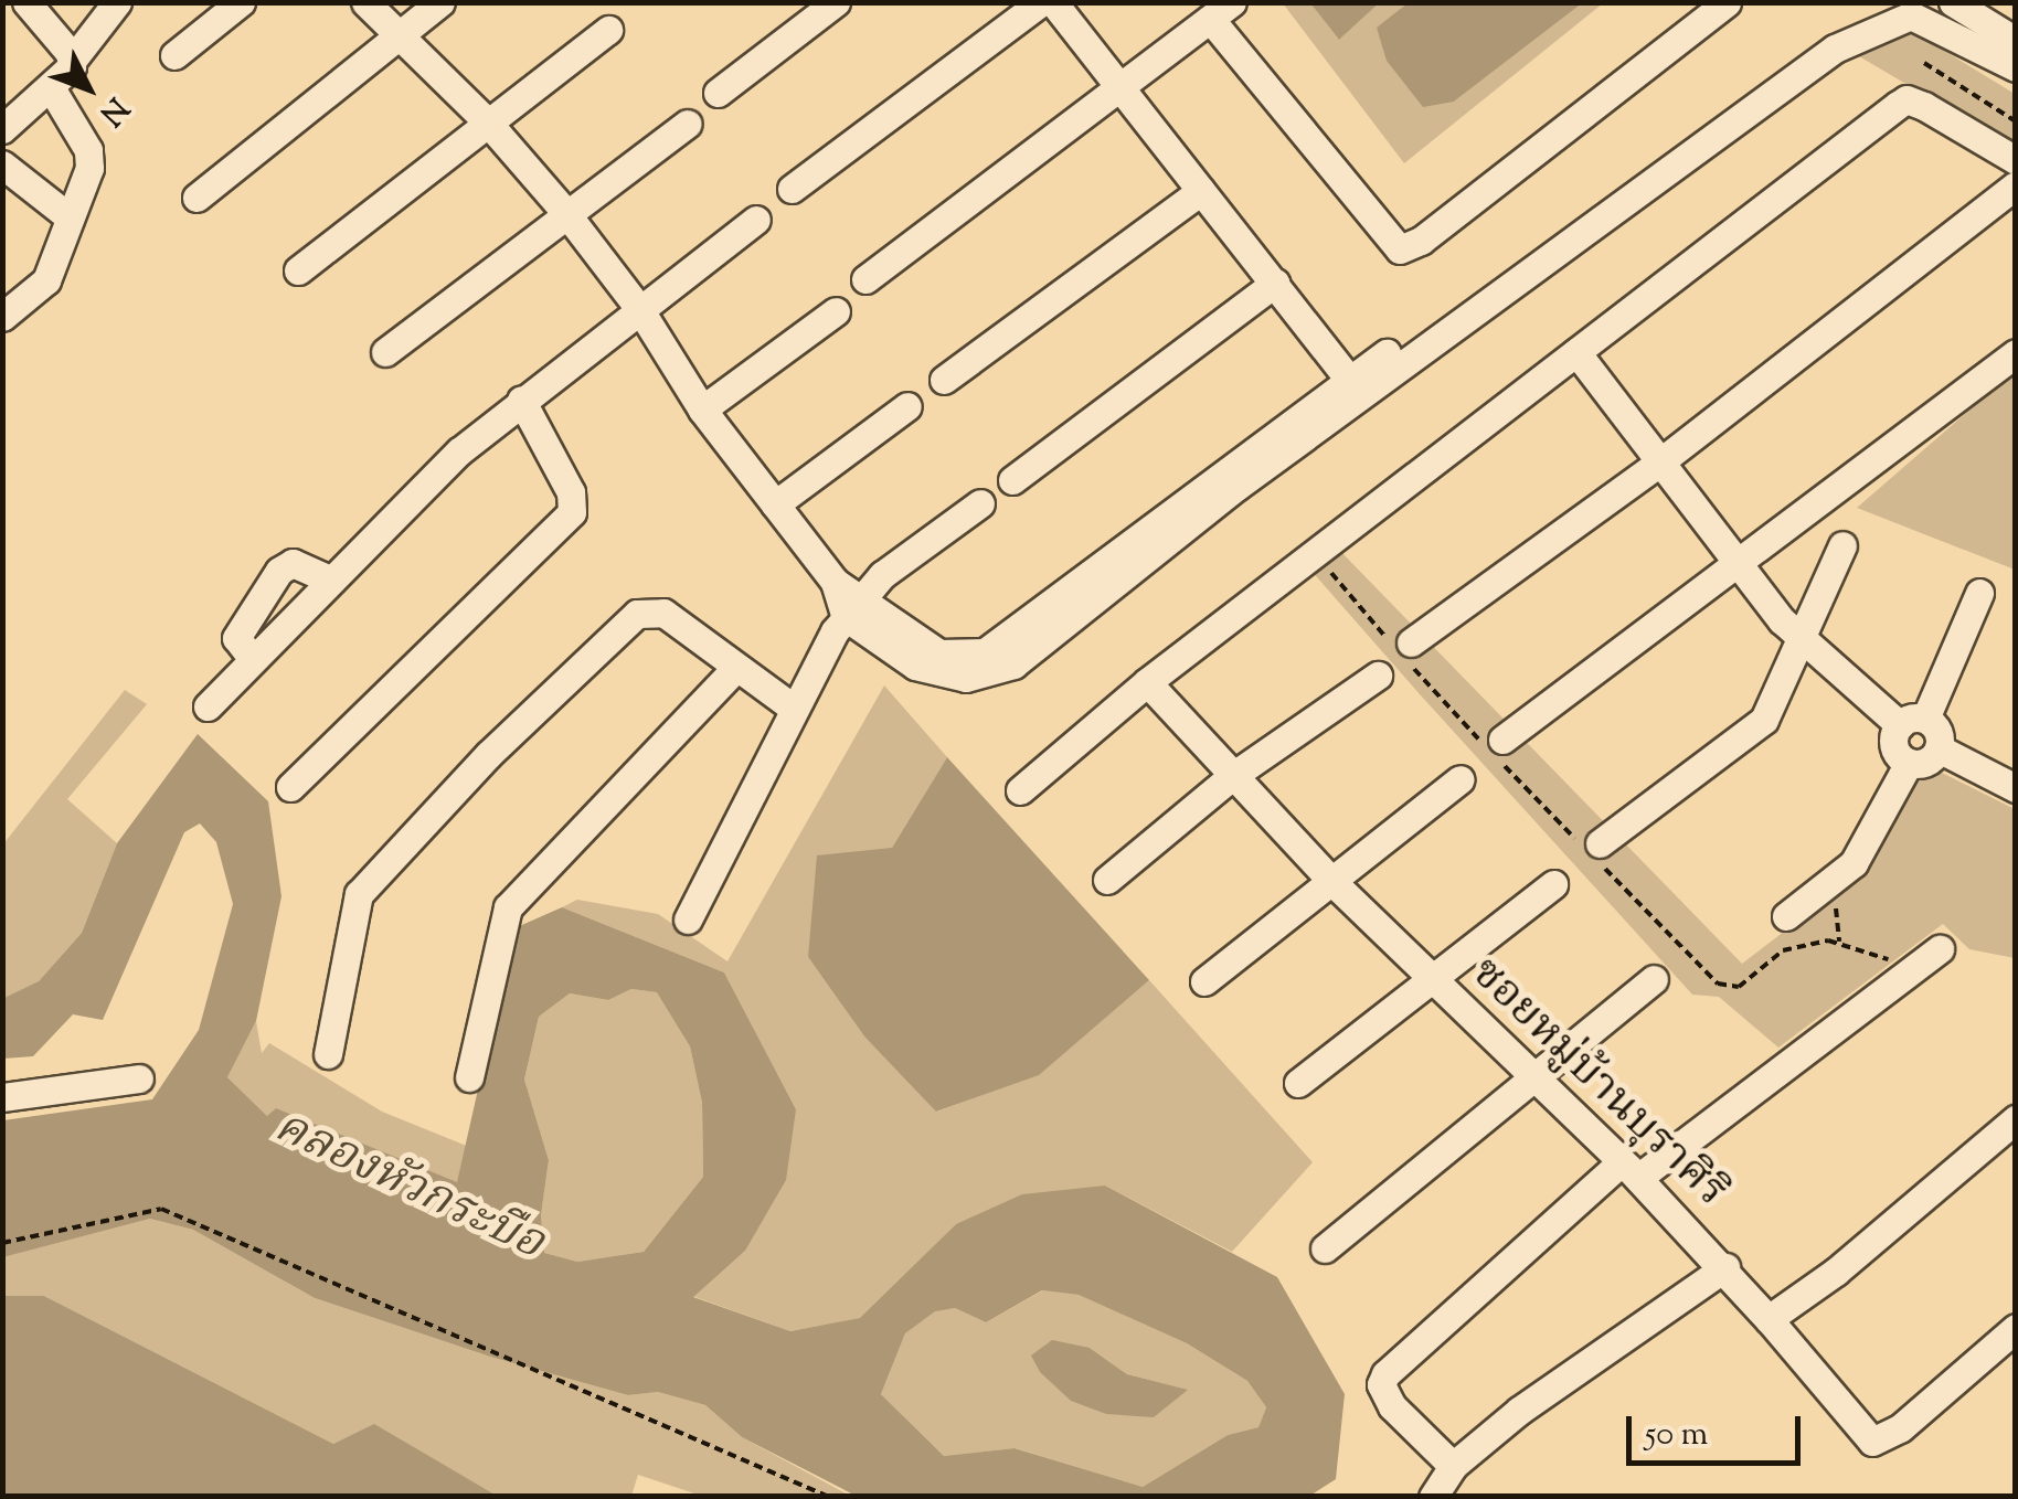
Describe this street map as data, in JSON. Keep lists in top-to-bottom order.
{
  "streets": {
    "street": ["ซอยหมู่บ้านบุราศิริ"]
  },
  "water": ["คลองหัวกระบือ"],
  "scale_bar": "50 m",
  "north": "bottom right"
}
